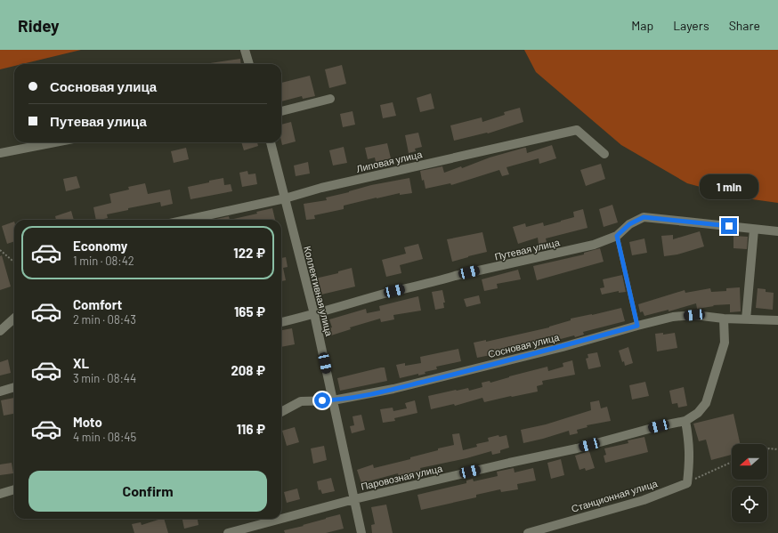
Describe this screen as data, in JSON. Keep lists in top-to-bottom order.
{
  "streets": {
    "street": [
      "Липовая улица",
      "Путевая улица",
      "Коллективная улица",
      "Сосновая улица",
      "Паровозная улица",
      "Станционная улица"
    ]
  },
  "crossings": [
    ["Липовая улица", "Коллективная улица"],
    ["Путевая улица", "Коллективная улица"],
    ["Коллективная улица", "Сосновая улица"],
    ["Коллективная улица", "Паровозная улица"]
  ],
  "north": "left",
  "page": {
    "header": "Ridey",
    "nav": ["Map", "Layers", "Share"],
    "banner": ["Сосновая улица", "Путевая улица"],
    "bubble": "1 min",
    "list": [
      {
        "name": "Economy",
        "note": "1 min · 08:42",
        "value": "122 ₽"
      },
      {
        "name": "Comfort",
        "note": "2 min · 08:43",
        "value": "165 ₽"
      },
      {
        "name": "XL",
        "note": "3 min · 08:44",
        "value": "208 ₽"
      },
      {
        "name": "Moto",
        "note": "4 min · 08:45",
        "value": "116 ₽"
      }
    ],
    "buttons": "Confirm"
  }
}
